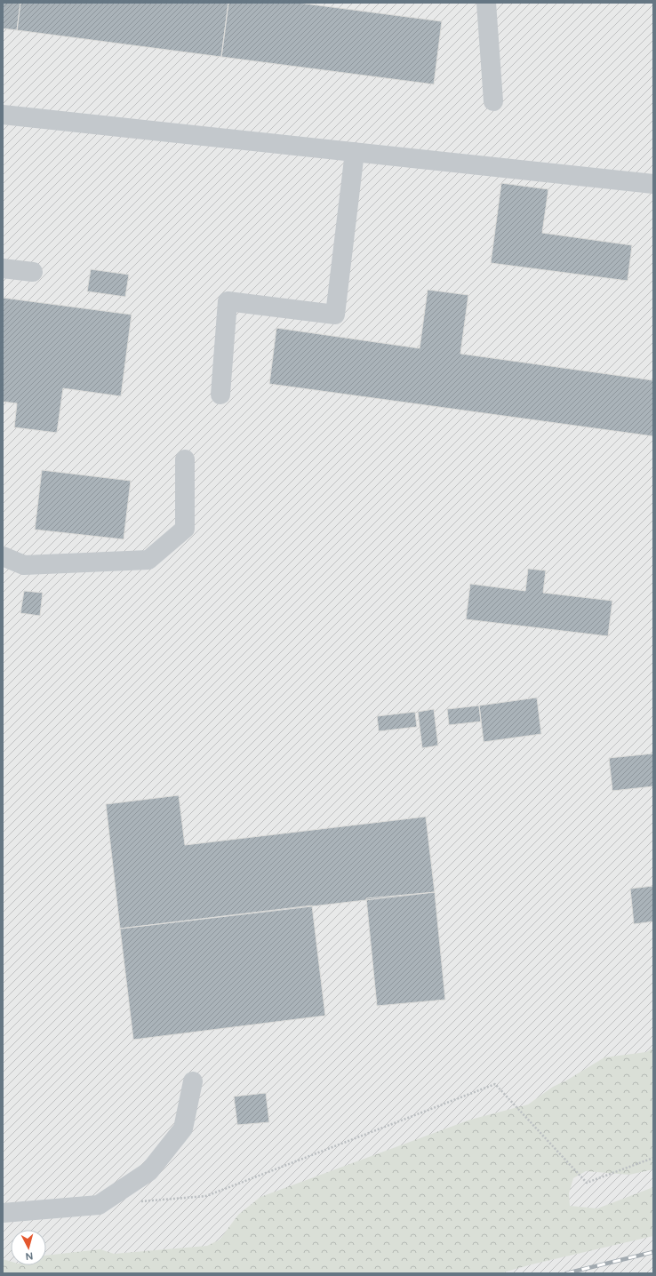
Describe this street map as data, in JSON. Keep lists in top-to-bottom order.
{
  "north": "bottom"
}
